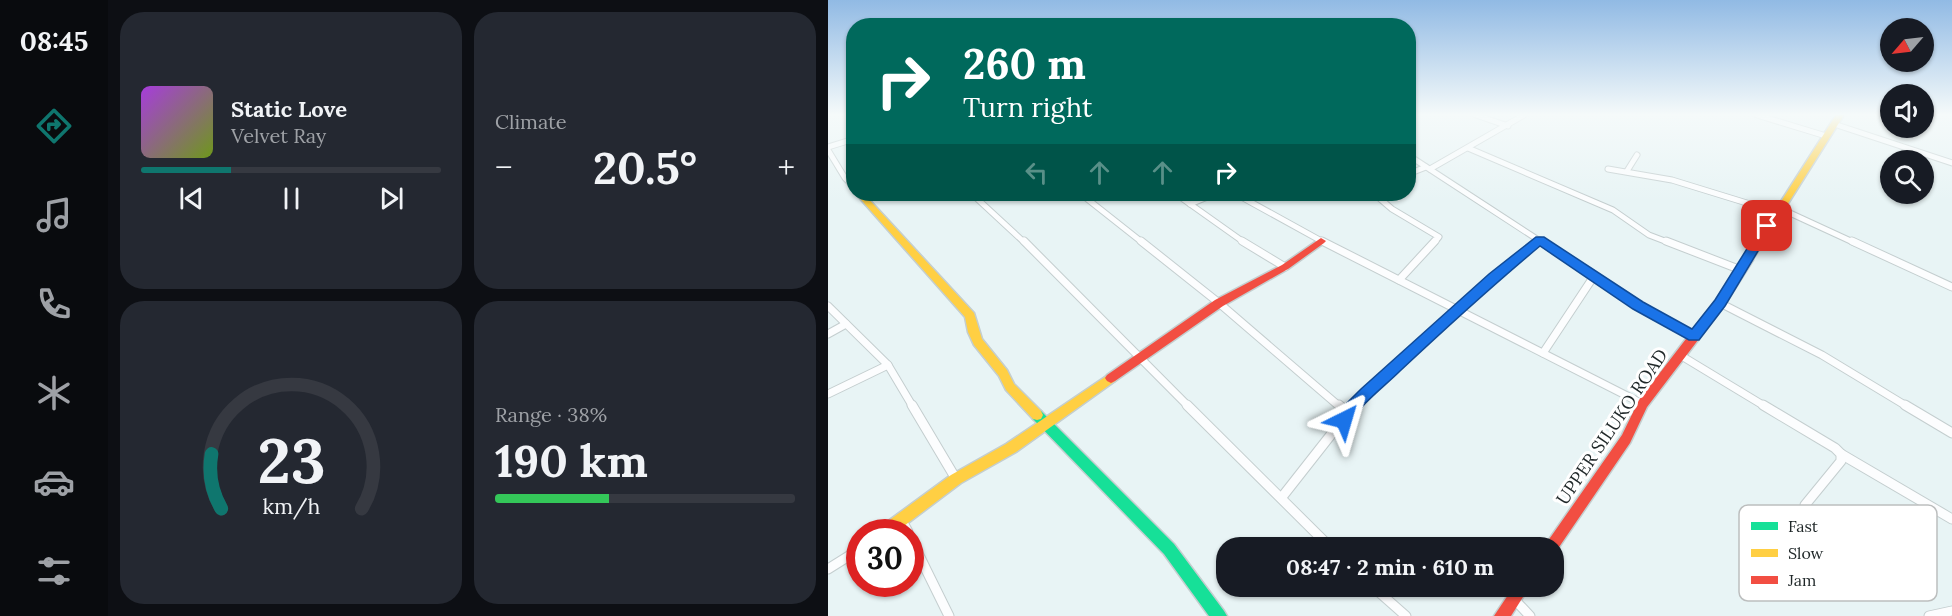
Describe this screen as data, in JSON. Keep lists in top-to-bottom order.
{
  "streets": {
    "street": ["UPPER SILUKO ROAD"]
  },
  "legend": ["Fast", "Slow", "Jam"],
  "north": "bottom left",
  "page": {
    "tabs": "08:45",
    "tile": [
      "Climate",
      ["Range · 38%", "190 km"]
    ],
    "turn": ["260 m", "Turn right"],
    "song": ["Static Love", "Velvet Ray"],
    "heat": ["−", "20.5°", "+"],
    "limit": "30",
    "trip": "08:47 · 2 min · 610 m",
    "gauge": ["23", "km/h"]
  }
}
